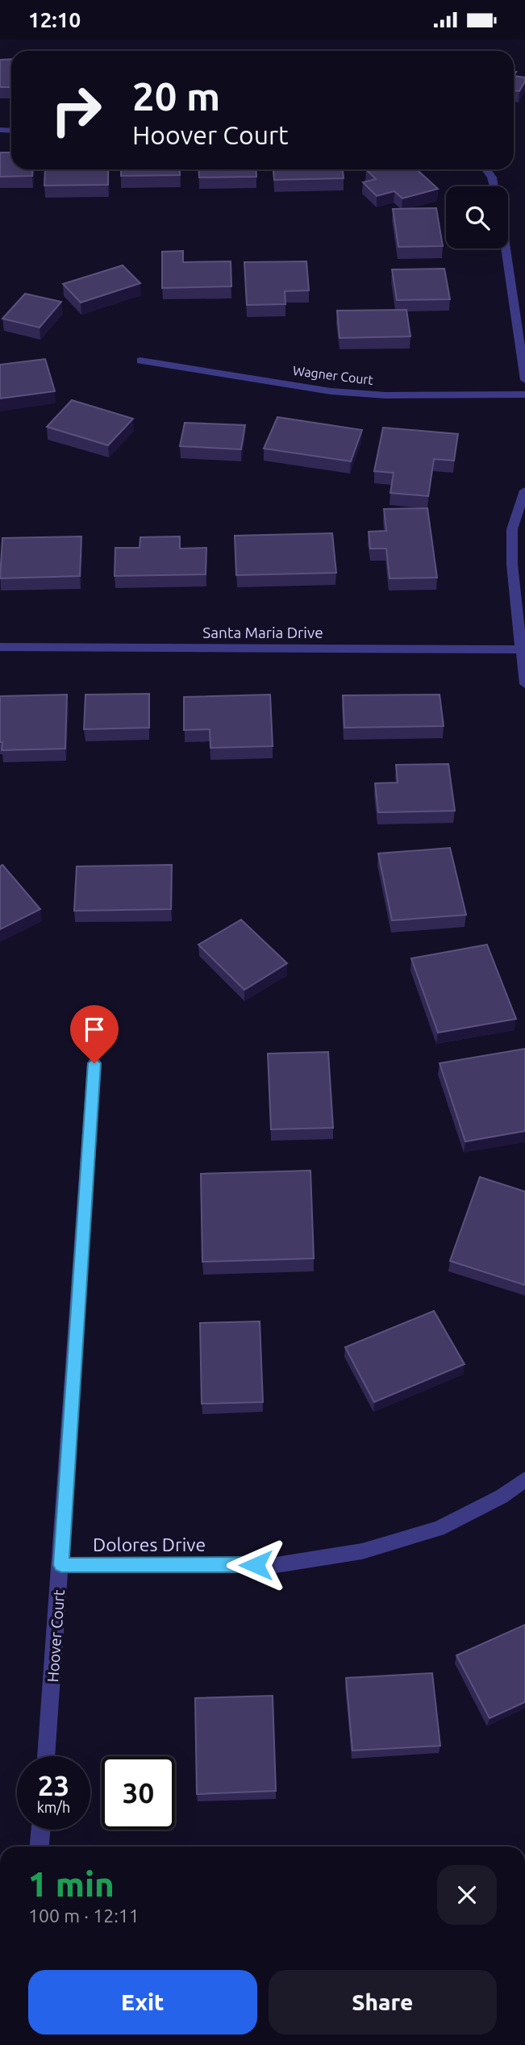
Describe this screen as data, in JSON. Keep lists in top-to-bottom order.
{
  "streets": {
    "street": [
      "Wagner Court",
      "Santa Maria Drive",
      "Dolores Drive",
      "Hoover Court"
    ]
  },
  "crossings": [
    ["Dolores Drive", "Hoover Court"]
  ],
  "page": {
    "status": "12:10",
    "turn": ["20 m", "Hoover Court"],
    "speed": "23 km/h",
    "limit": "30",
    "heading": ["1 min", "100 m · 12:11"],
    "buttons": ["Exit", "Share"]
  }
}
